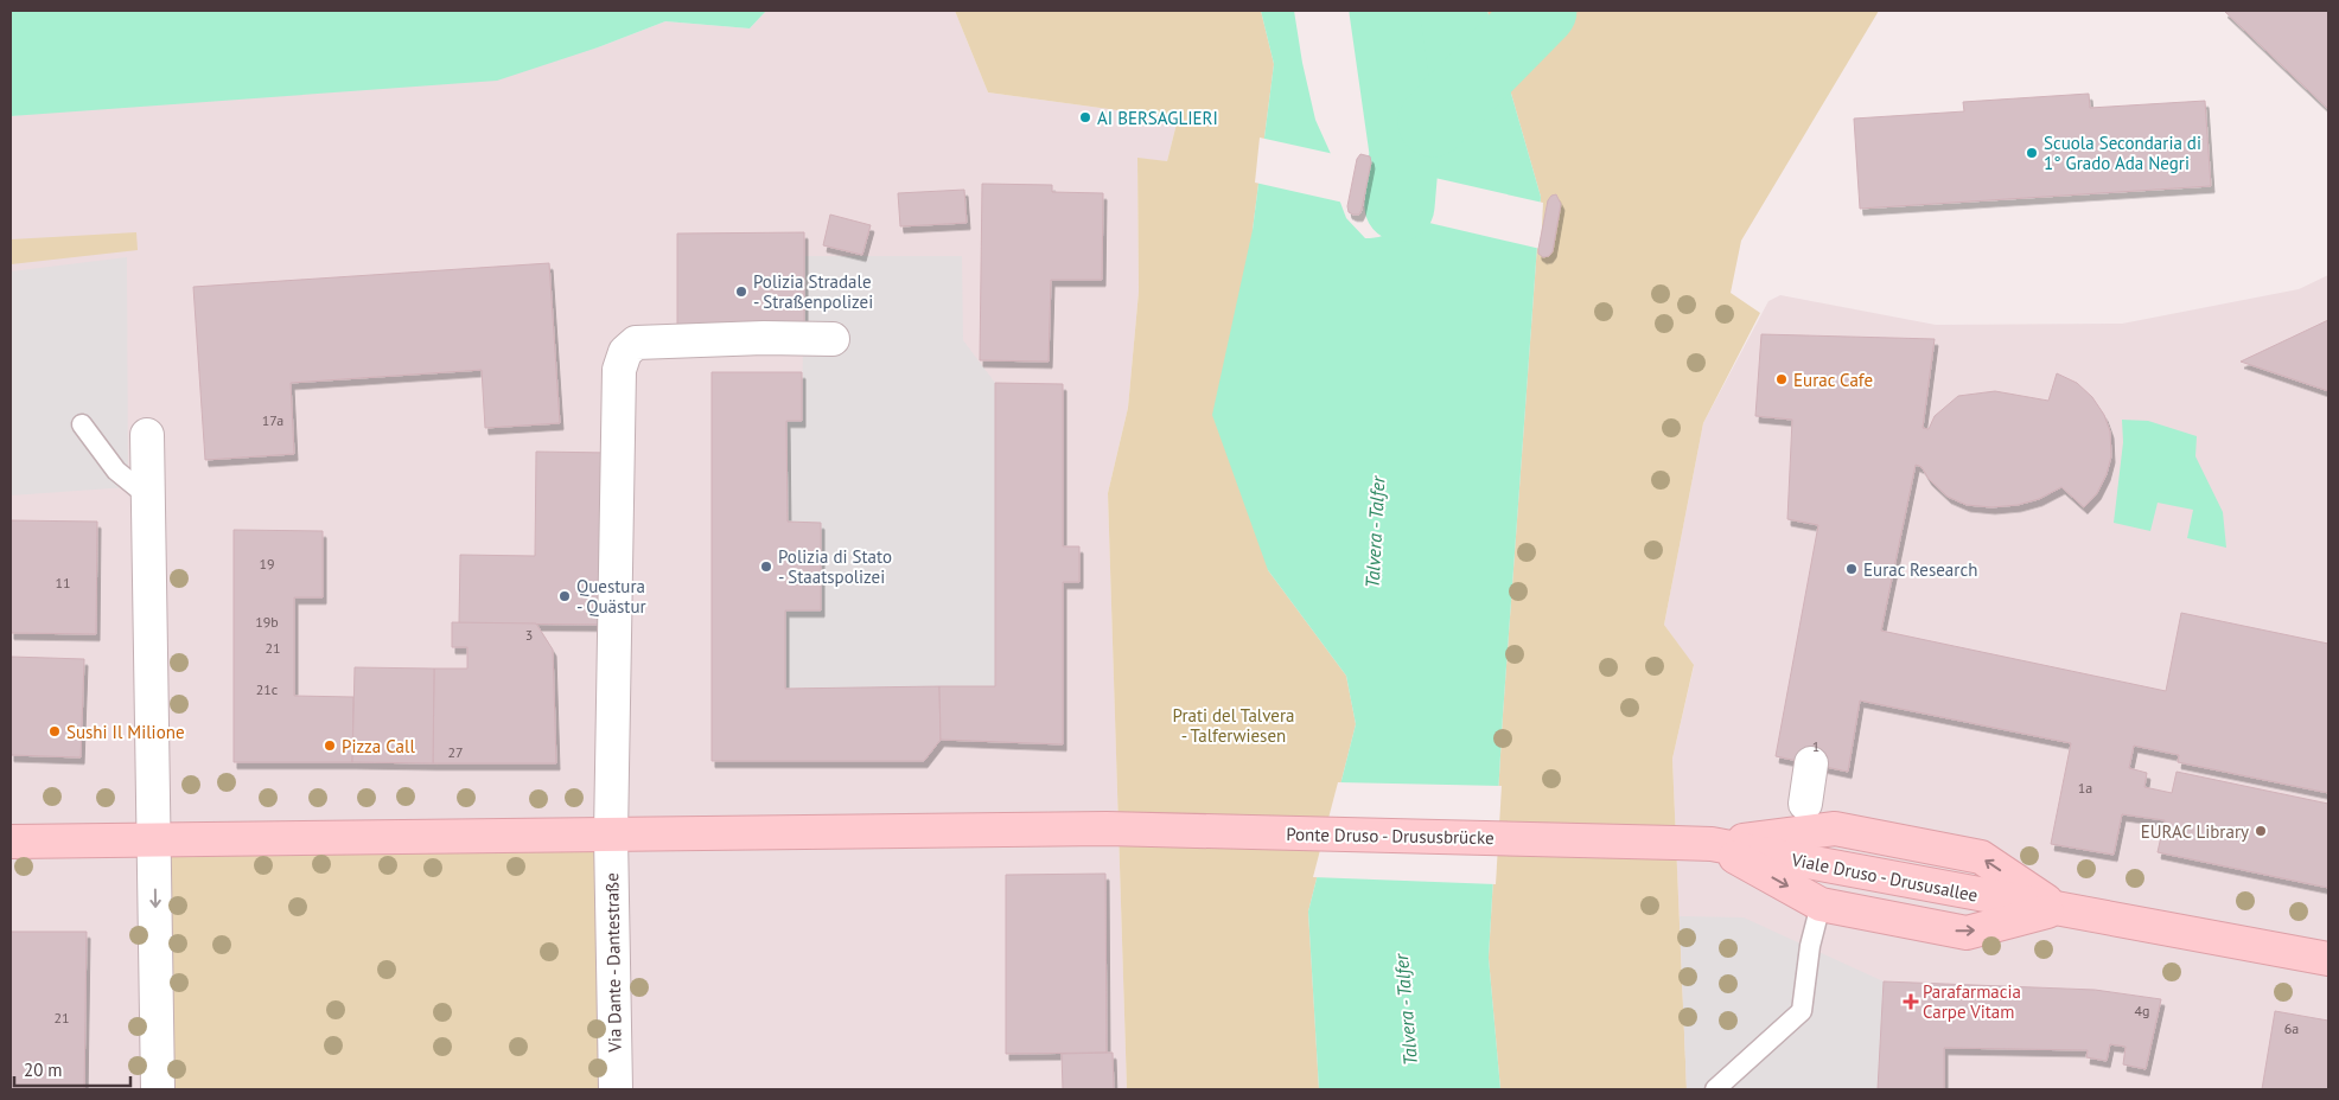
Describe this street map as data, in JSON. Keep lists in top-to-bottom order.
{
  "streets": {
    "main road": ["Ponte Druso - Drususbrücke", "Viale Druso - Drususallee"],
    "street": ["Via Dante - Dantestraße"]
  },
  "crossings": [
    ["Ponte Druso - Drususbrücke", "Viale Druso - Drususallee"],
    ["Ponte Druso - Drususbrücke", "Via Dante - Dantestraße"]
  ],
  "water": ["Talvera - Talfer"],
  "parks": ["Prati del Talvera - Talferwiesen"],
  "places": {
    "other": [
      "AI BERSAGLIERI",
      "Scuola Secondaria di 1° Grado Ada Negri",
      "Polizia Stradale - Straßenpolizei",
      "Eurac Cafe",
      "Polizia di Stato - Staatspolizei",
      "Eurac Research",
      "Questura - Quästur",
      "Sushi Il Milione",
      "Pizza Call",
      "EURAC Library"
    ],
    "health": ["Parafarmacia Carpe Vitam"]
  },
  "house_numbers": [
    "17a",
    "19",
    "11",
    "19b",
    "3",
    "21",
    "21c",
    "1",
    "27",
    "1a",
    "4g",
    "21",
    "6a"
  ],
  "scale_bar": "20 m"
}
